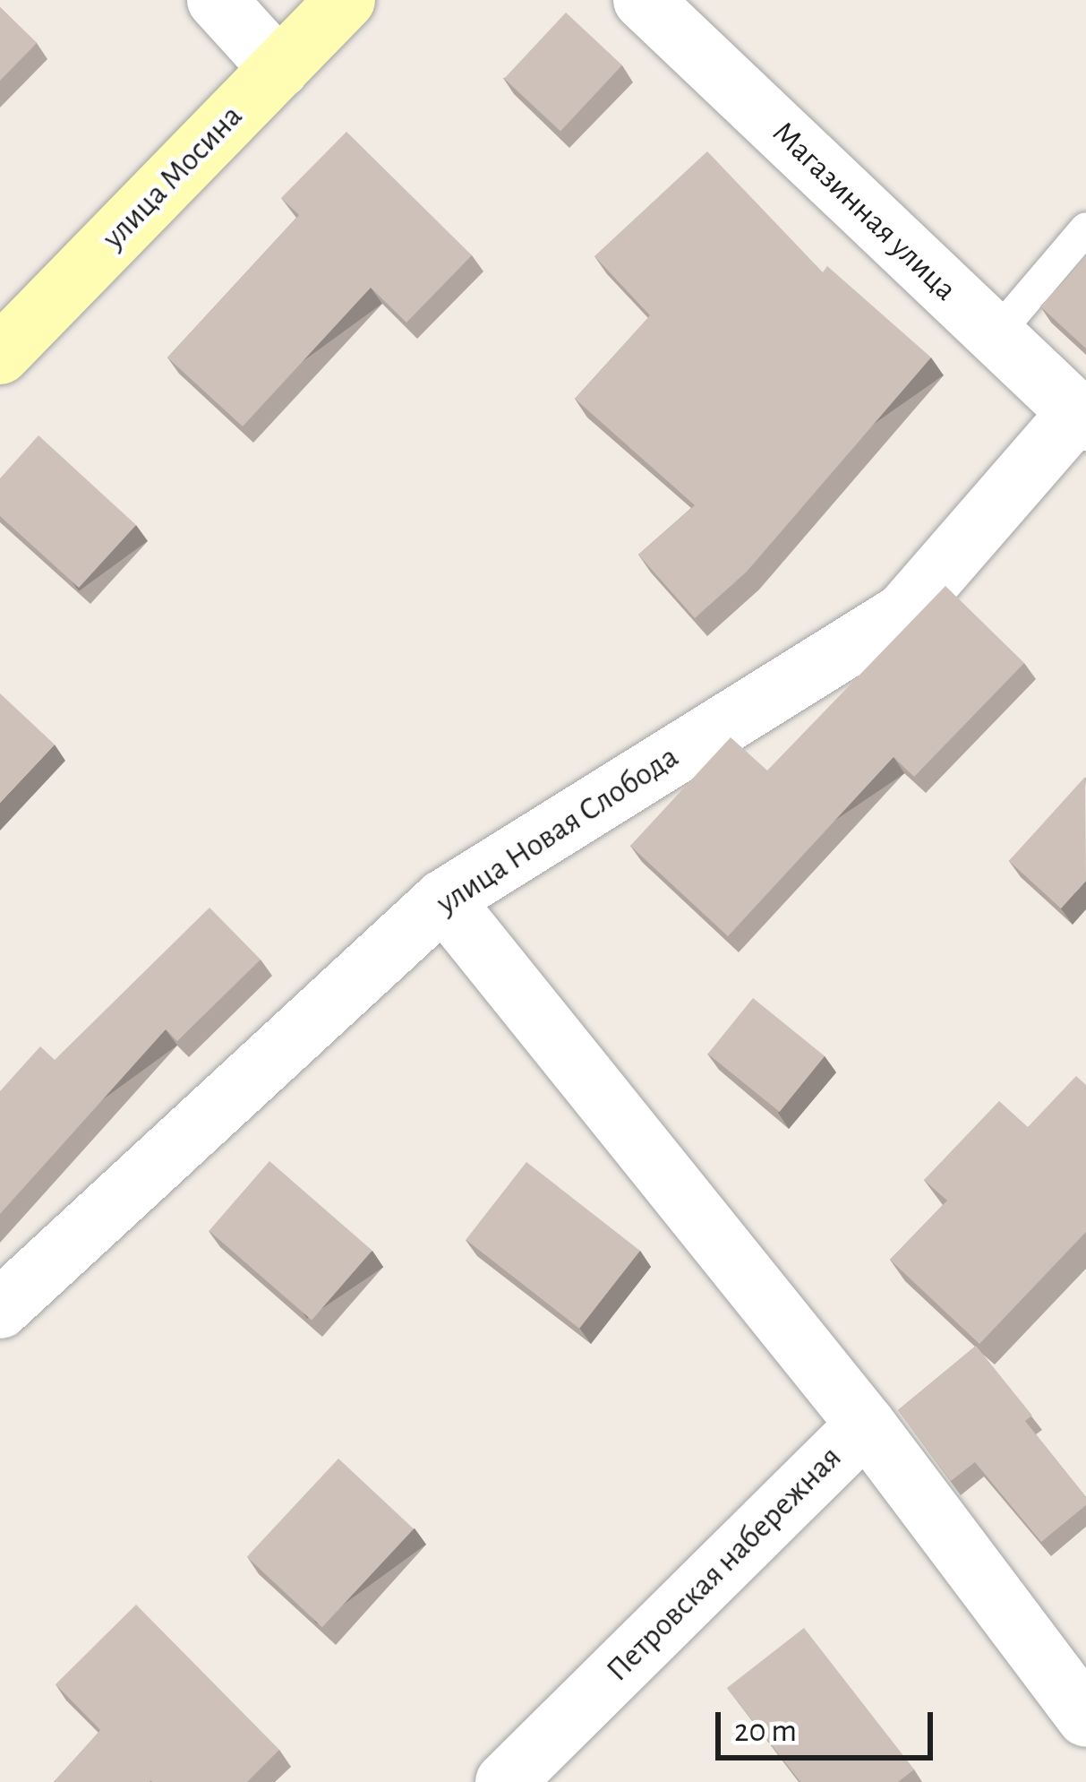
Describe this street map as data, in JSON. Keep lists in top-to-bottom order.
{
  "streets": {
    "street": [
      "улица Мосина",
      "Магазинная улица",
      "улица Новая Слобода",
      "Петровская набережная"
    ]
  },
  "crossings": [
    ["Магазинная улица", "улица Новая Слобода"]
  ],
  "scale_bar": "20 m"
}
